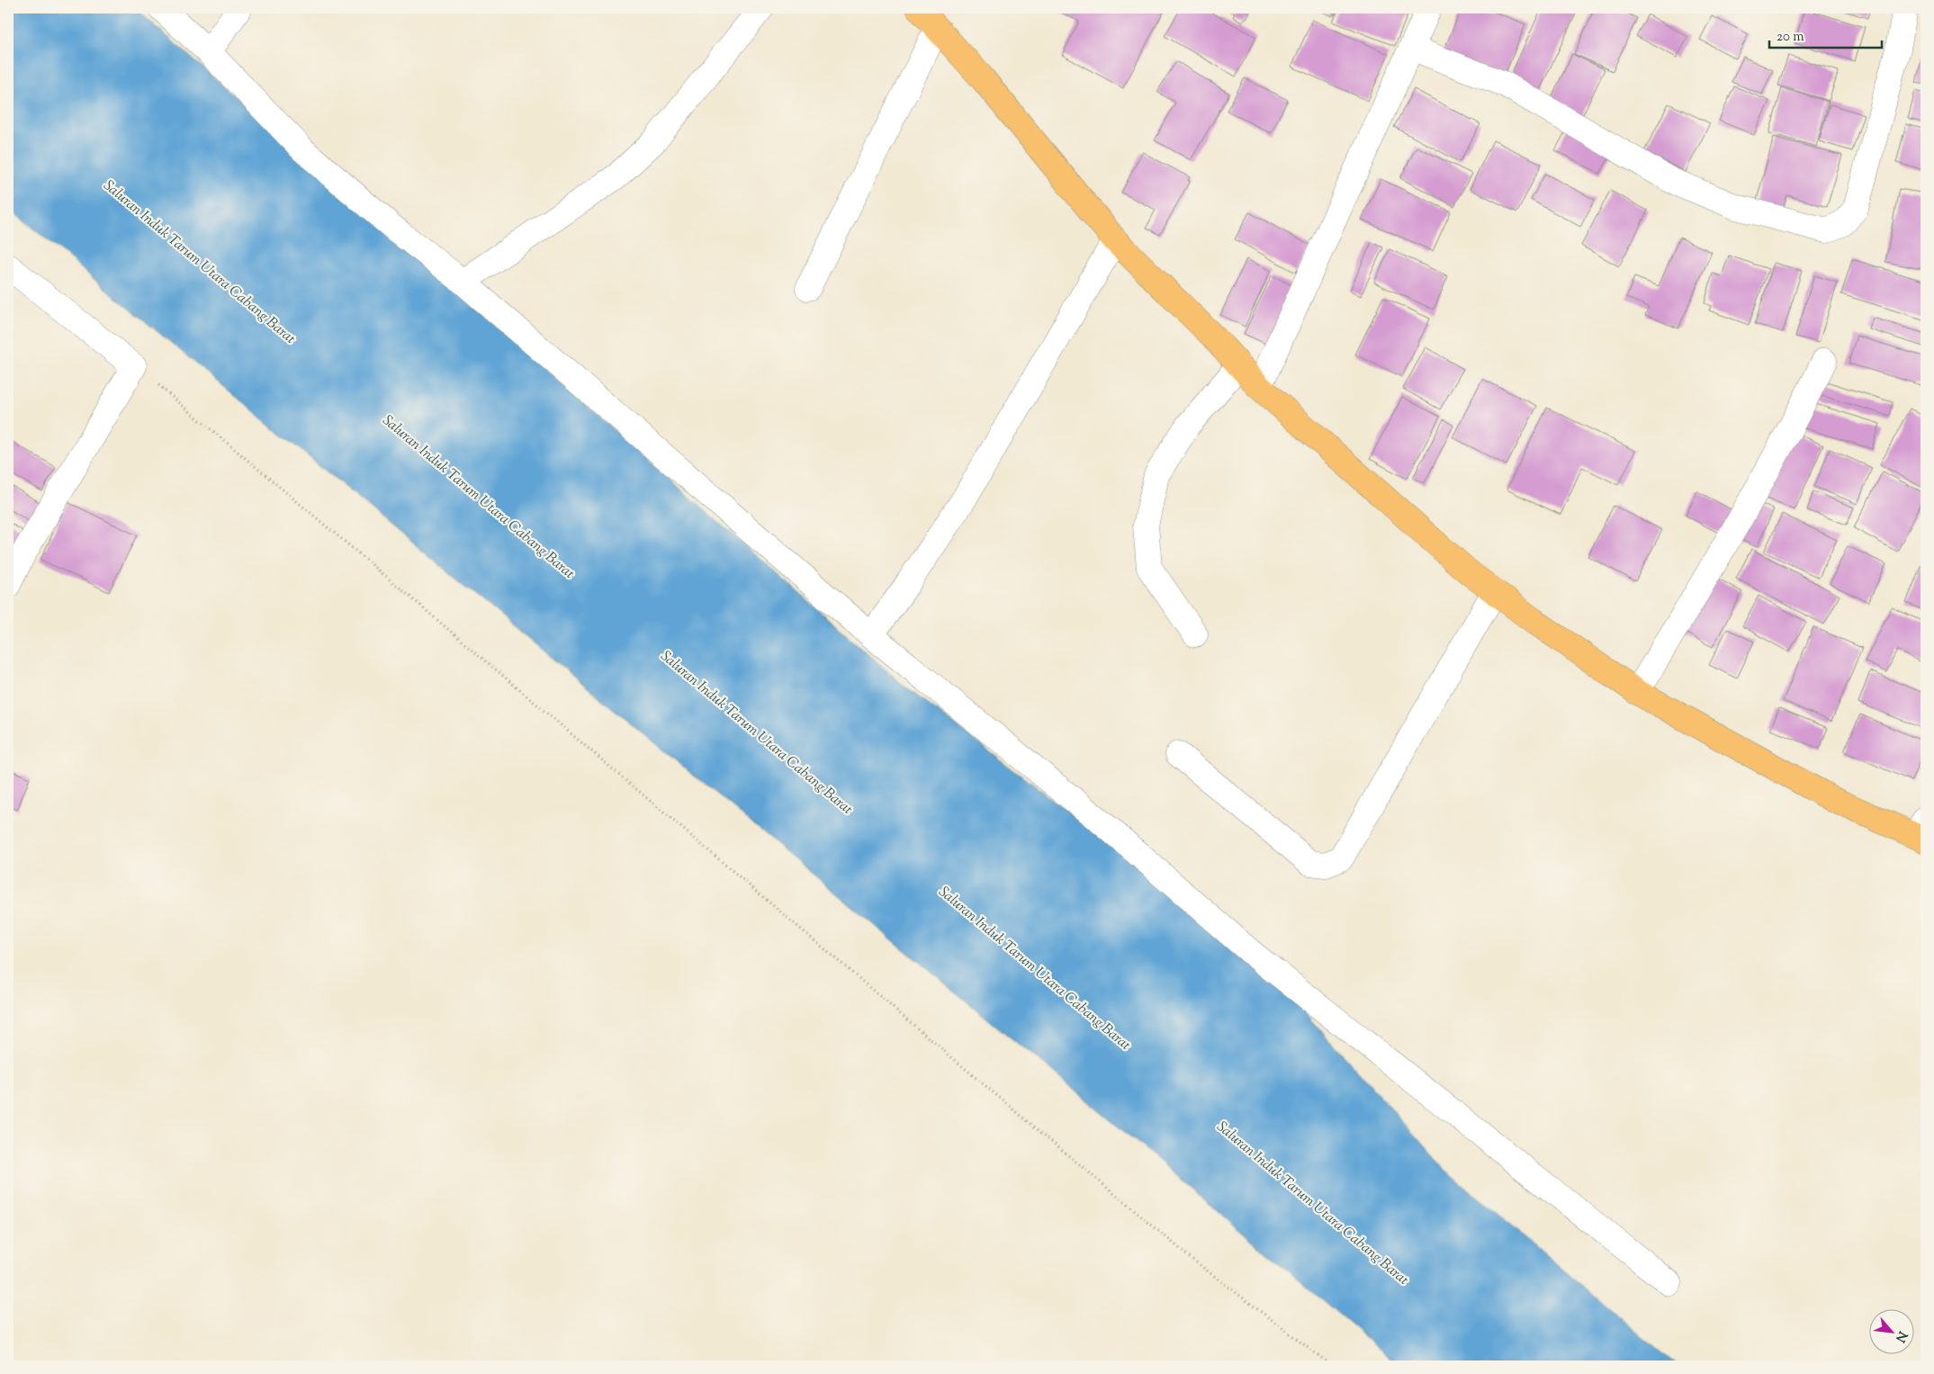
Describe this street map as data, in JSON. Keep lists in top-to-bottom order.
{
  "water": ["Saluran Induk Tarum Utara Cabang Barat"],
  "scale_bar": "20 m",
  "north": "bottom right"
}
